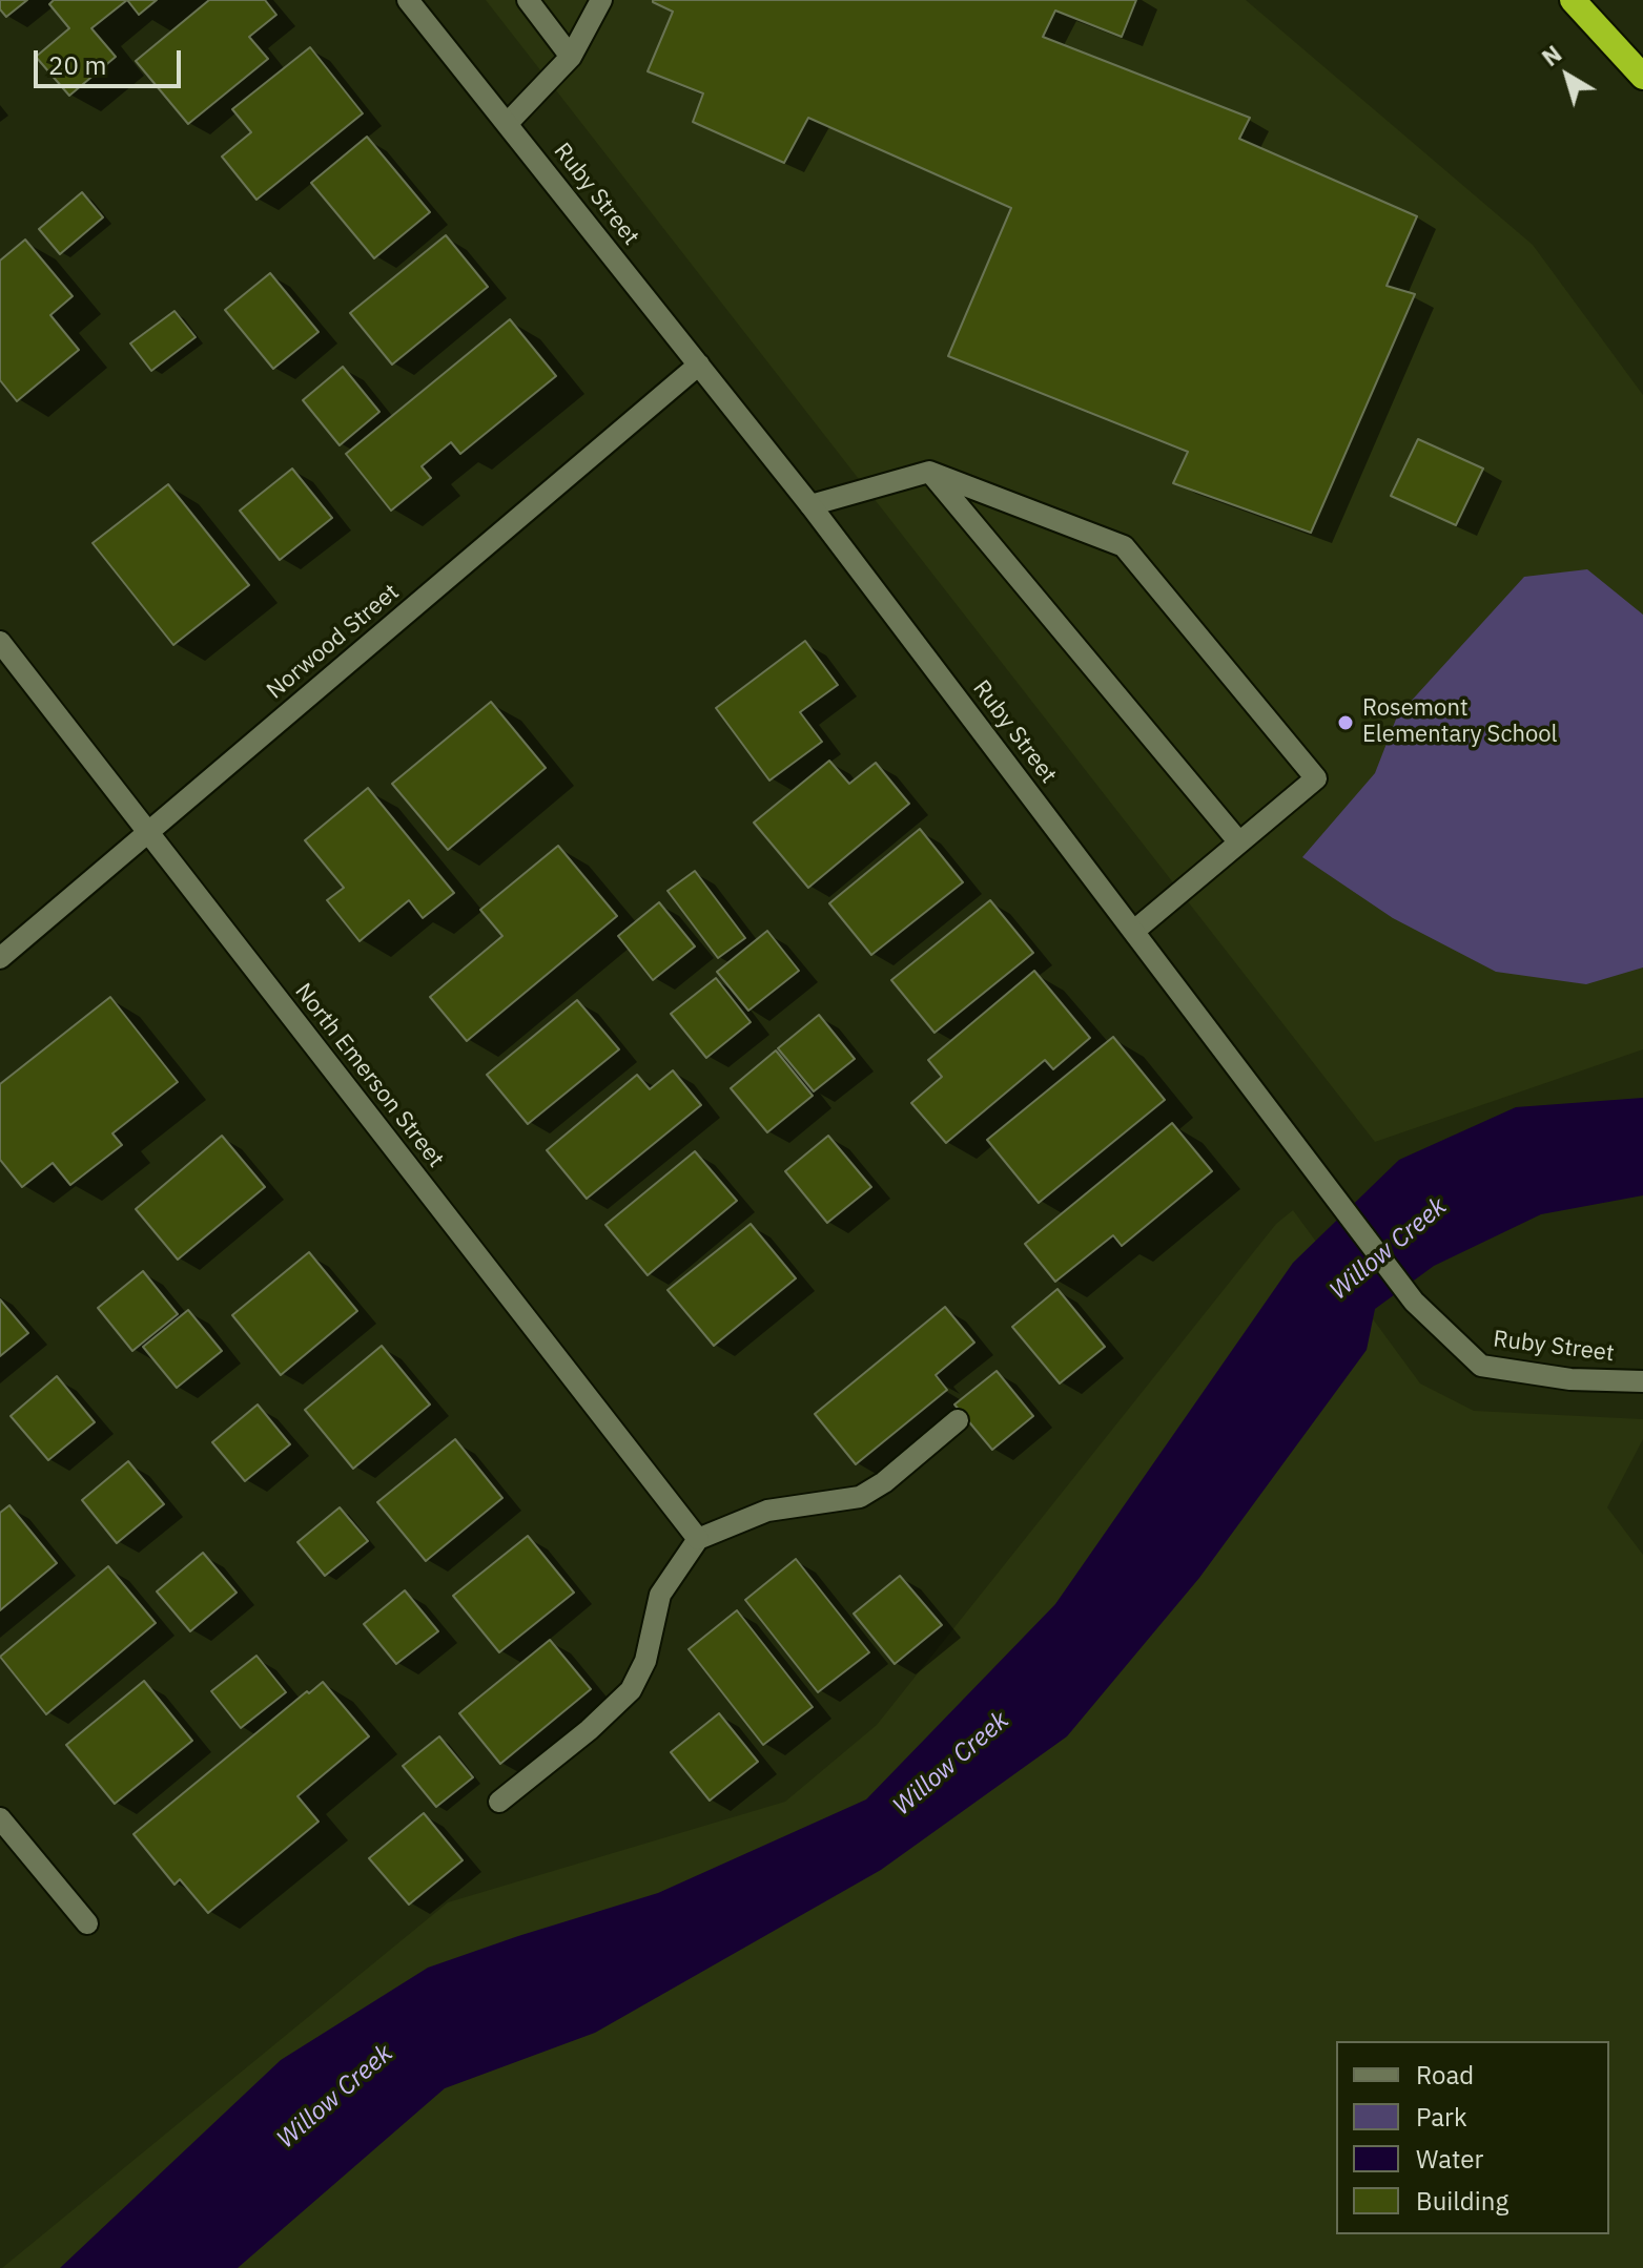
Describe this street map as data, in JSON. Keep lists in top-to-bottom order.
{
  "streets": {
    "street": ["Ruby Street", "Norwood Street", "North Emerson Street"]
  },
  "crossings": [
    ["Ruby Street", "Norwood Street"],
    ["Norwood Street", "North Emerson Street"]
  ],
  "water": ["Willow Creek"],
  "places": ["Rosemont Elementary School"],
  "legend": [
    "Road",
    "Park",
    "Water",
    "Building"
  ],
  "scale_bar": "20 m",
  "north": "top left"
}
